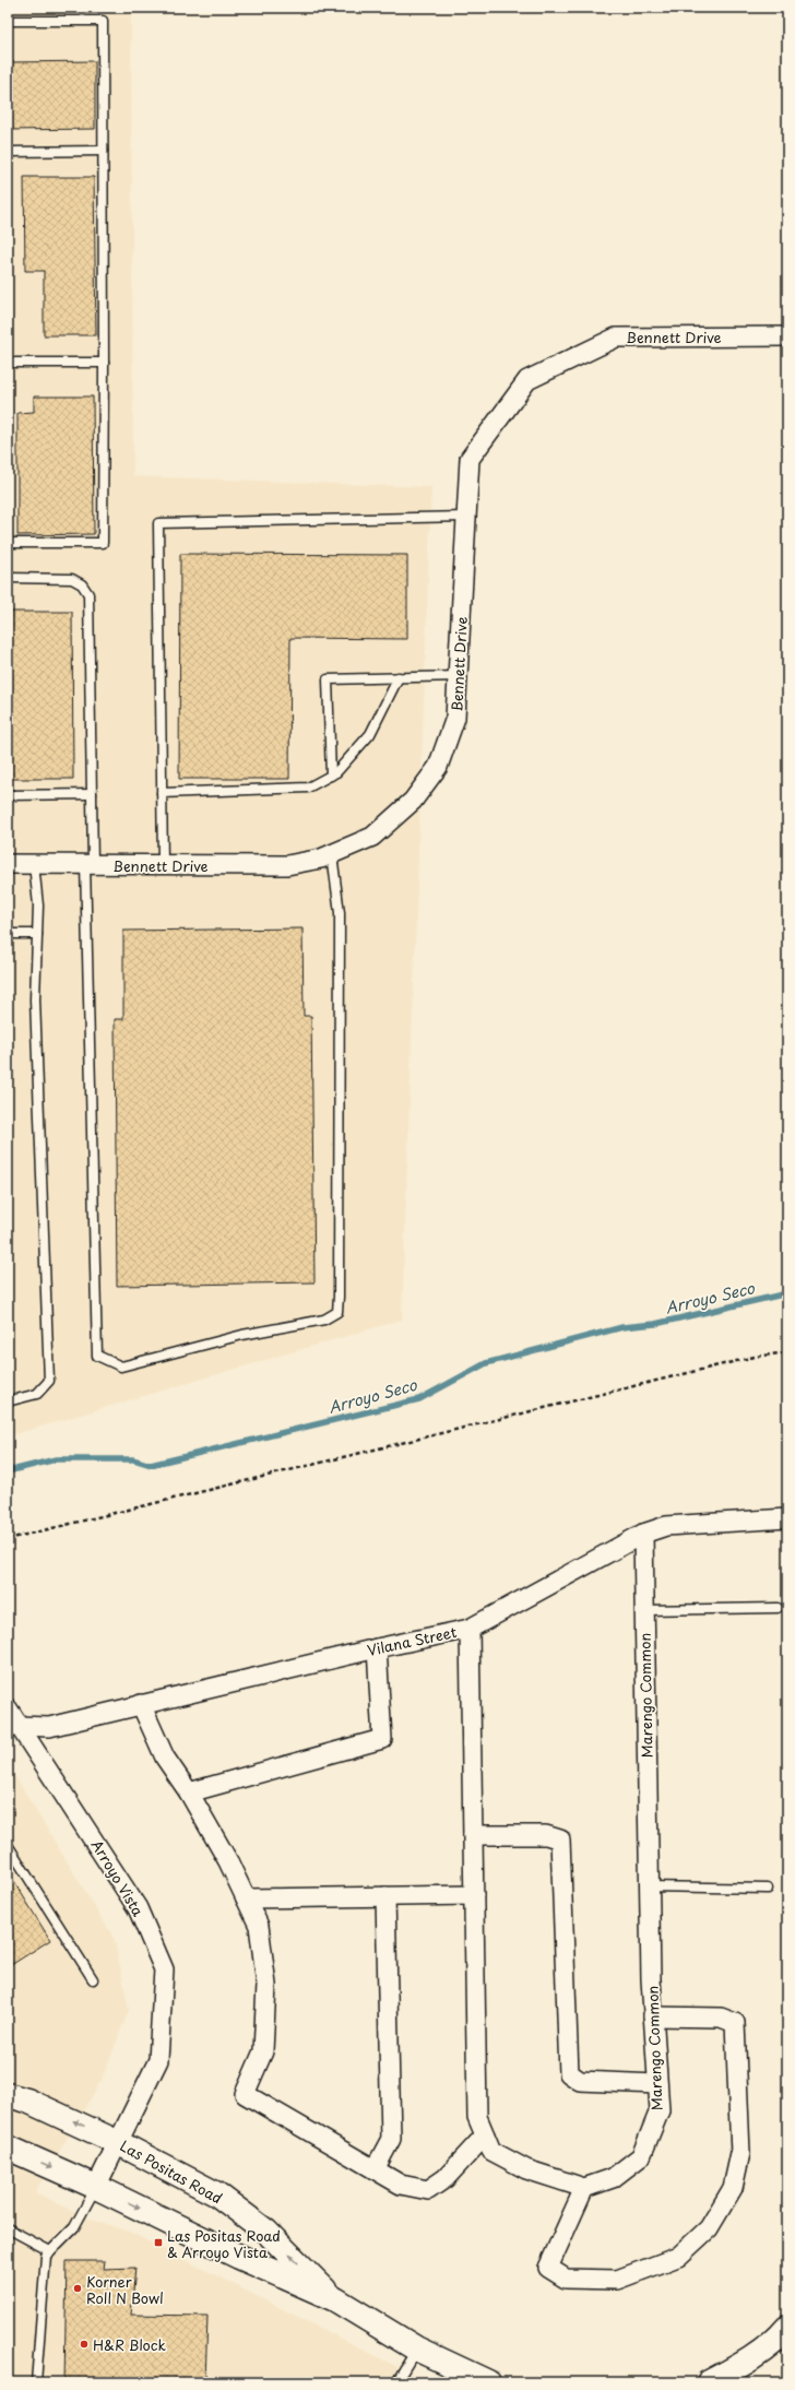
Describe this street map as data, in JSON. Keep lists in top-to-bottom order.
{
  "streets": {
    "main road": ["Las Positas Road"],
    "street": [
      "Bennett Drive",
      "Vilana Street",
      "Marengo Common",
      "Arroyo Vista"
    ]
  },
  "crossings": [
    ["Vilana Street", "Marengo Common"],
    ["Vilana Street", "Arroyo Vista"],
    ["Arroyo Vista", "Las Positas Road"]
  ],
  "water": ["Arroyo Seco"],
  "places": {
    "transit": ["Las Positas Road & Arroyo Vista"],
    "other": ["Korner Roll N Bowl", "H&R Block"]
  }
}
